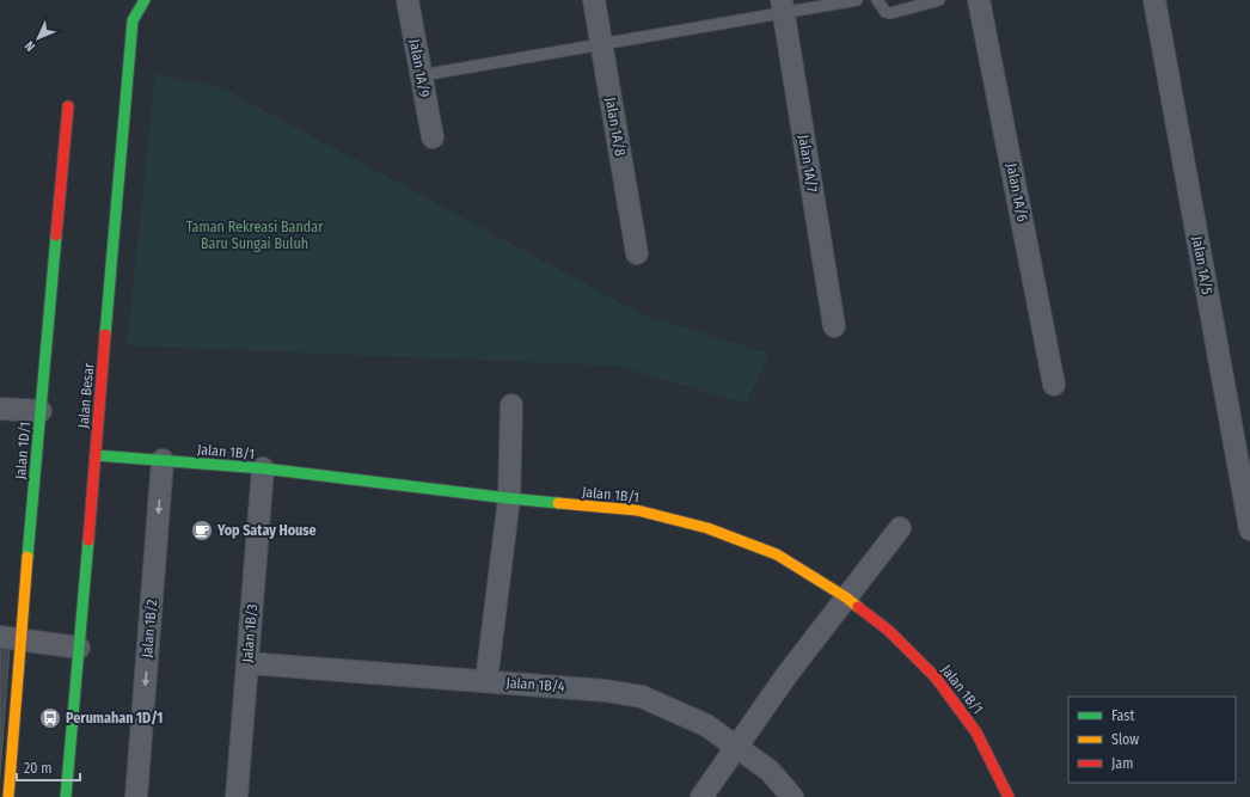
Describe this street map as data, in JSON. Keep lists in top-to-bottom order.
{
  "streets": {
    "street": [
      "Jalan 1A/9",
      "Jalan 1A/8",
      "Jalan 1A/7",
      "Jalan 1A/6",
      "Jalan 1A/5",
      "Jalan Besar",
      "Jalan 1D/1",
      "Jalan 1B/1",
      "Jalan 1B/2",
      "Jalan 1B/3",
      "Jalan 1B/4"
    ]
  },
  "crossings": [
    ["Jalan Besar", "Jalan 1B/1"],
    ["Jalan 1B/1", "Jalan 1B/2"],
    ["Jalan 1B/1", "Jalan 1B/3"],
    ["Jalan 1B/3", "Jalan 1B/4"]
  ],
  "one_way": ["Jalan 1B/2"],
  "parks": ["Taman Rekreasi Bandar Baru Sungai Buluh"],
  "places": {
    "cafe": ["Yop Satay House"],
    "bus stop": ["Perumahan 1D/1"]
  },
  "legend": ["Fast", "Slow", "Jam"],
  "scale_bar": "20 m",
  "north": "bottom left"
}
